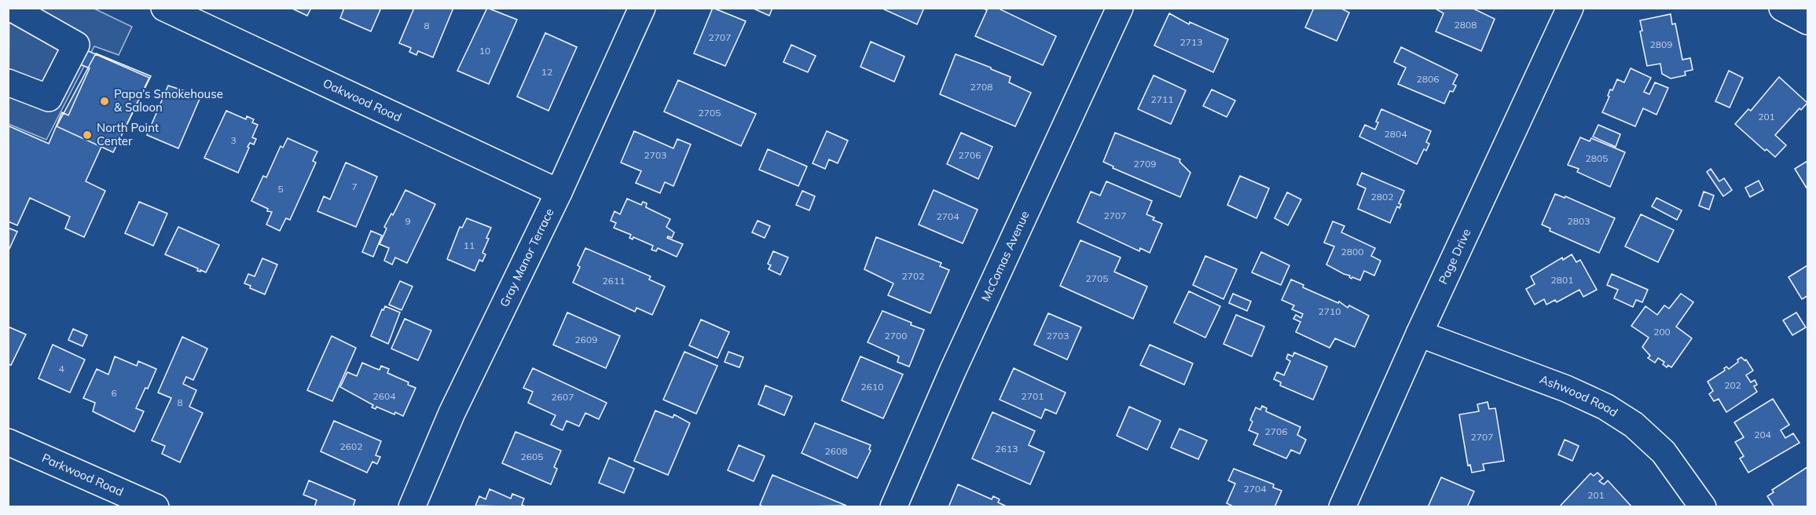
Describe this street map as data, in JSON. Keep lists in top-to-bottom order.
{
  "streets": {
    "street": [
      "Oakwood Road",
      "McComas Avenue",
      "Page Drive",
      "Gray Manor Terrace",
      "Ashwood Road",
      "Parkwood Road"
    ]
  },
  "crossings": [
    ["Oakwood Road", "Gray Manor Terrace"],
    ["Page Drive", "Ashwood Road"]
  ],
  "places": ["Papa’s Smokehouse & Saloon", "North Point Center"],
  "house_numbers": [
    "2808",
    "8",
    "2707",
    "2713",
    "2809",
    "10",
    "12",
    "2806",
    "2708",
    "2711",
    "2705",
    "201",
    "2804",
    "3",
    "2703",
    "2706",
    "2805",
    "2709",
    "7",
    "5",
    "2802",
    "2707",
    "2704",
    "9",
    "2803",
    "11",
    "2800",
    "2702",
    "2705",
    "2801",
    "2611",
    "2710",
    "200",
    "2700",
    "2703",
    "2609",
    "4",
    "202",
    "2610",
    "6",
    "2604",
    "2701",
    "2607",
    "8",
    "2706",
    "204",
    "2707",
    "2602",
    "2613",
    "2608",
    "2605",
    "2704",
    "201"
  ]
}
